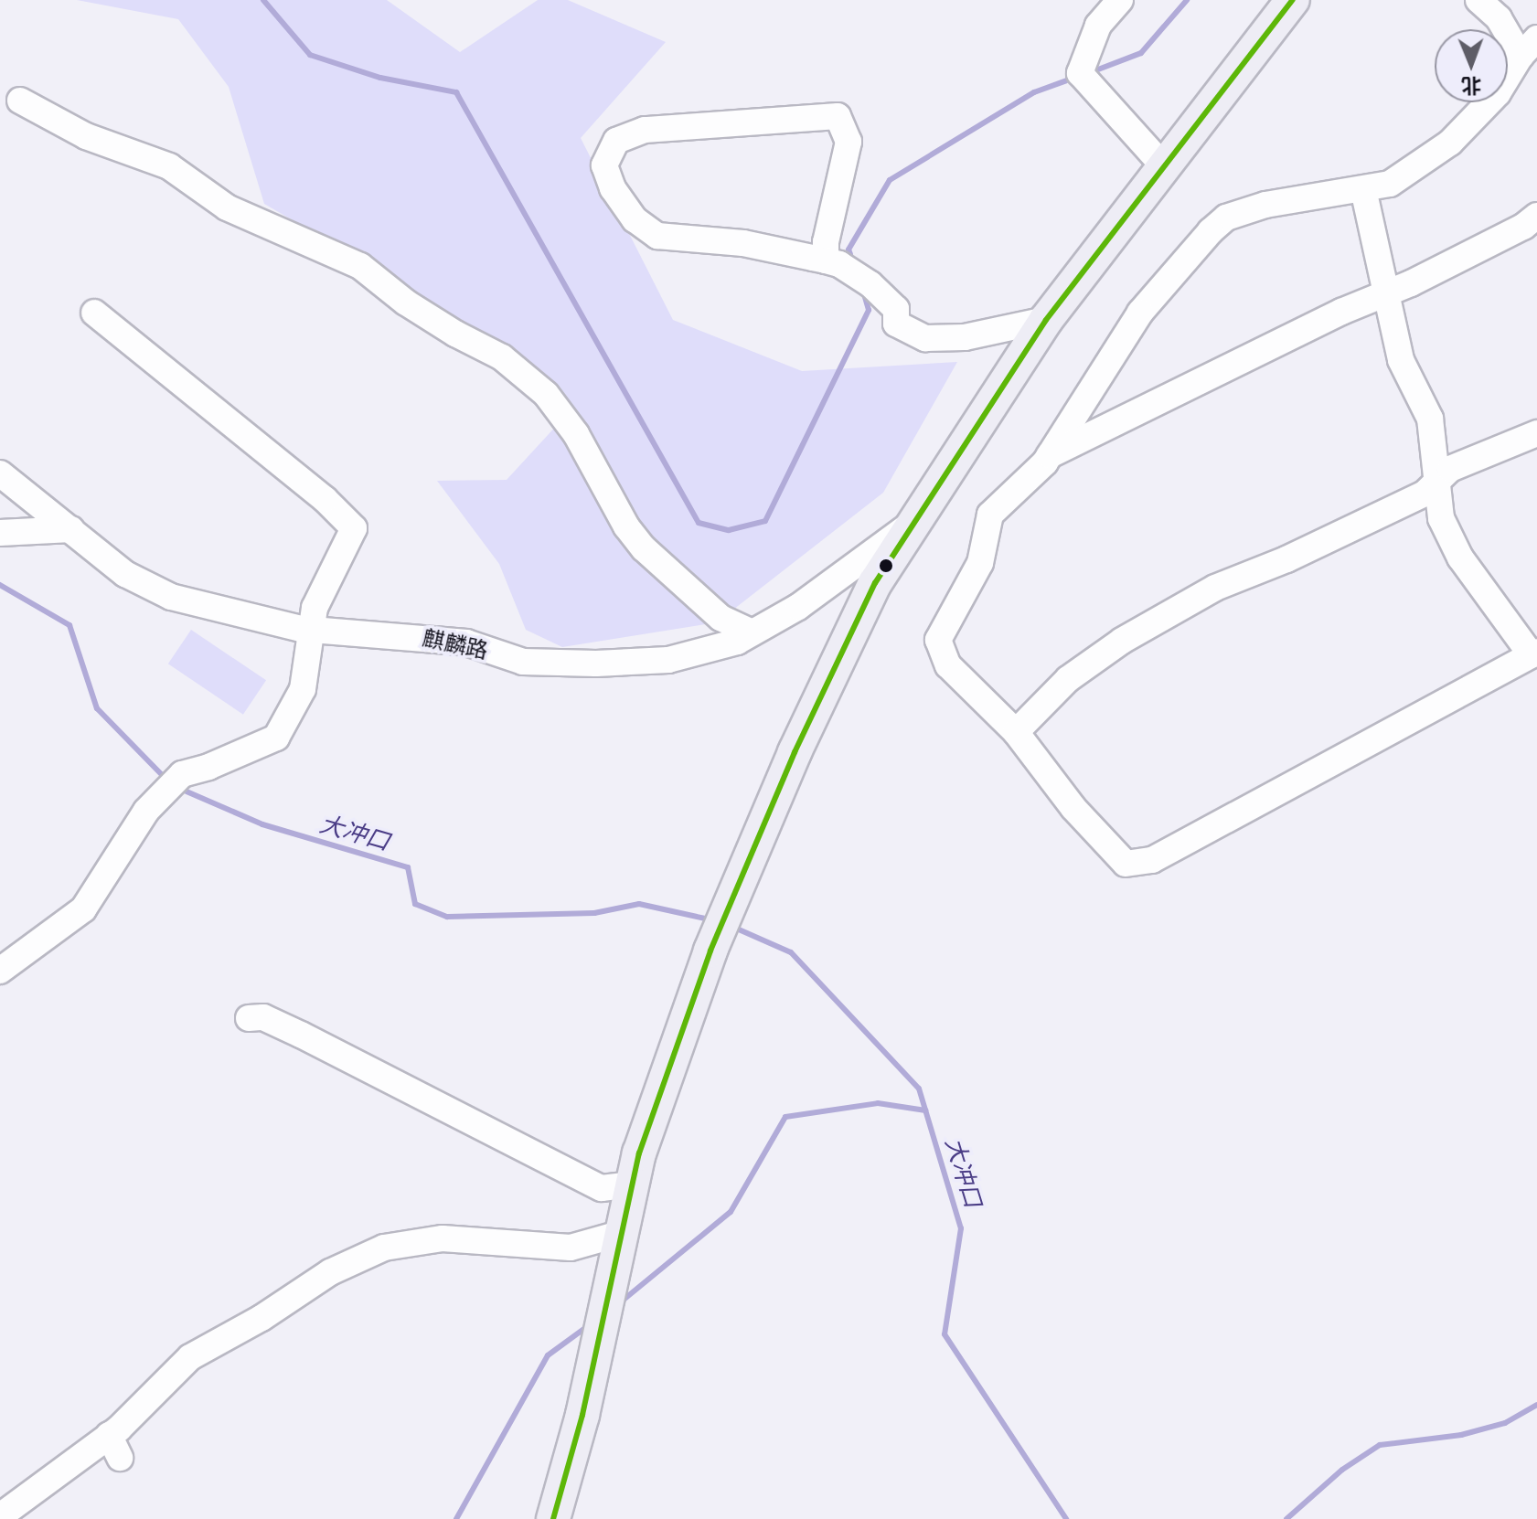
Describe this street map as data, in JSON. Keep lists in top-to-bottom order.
{
  "streets": {
    "street": ["麒麟路"]
  },
  "water": ["大冲口"],
  "north": "bottom"
}
